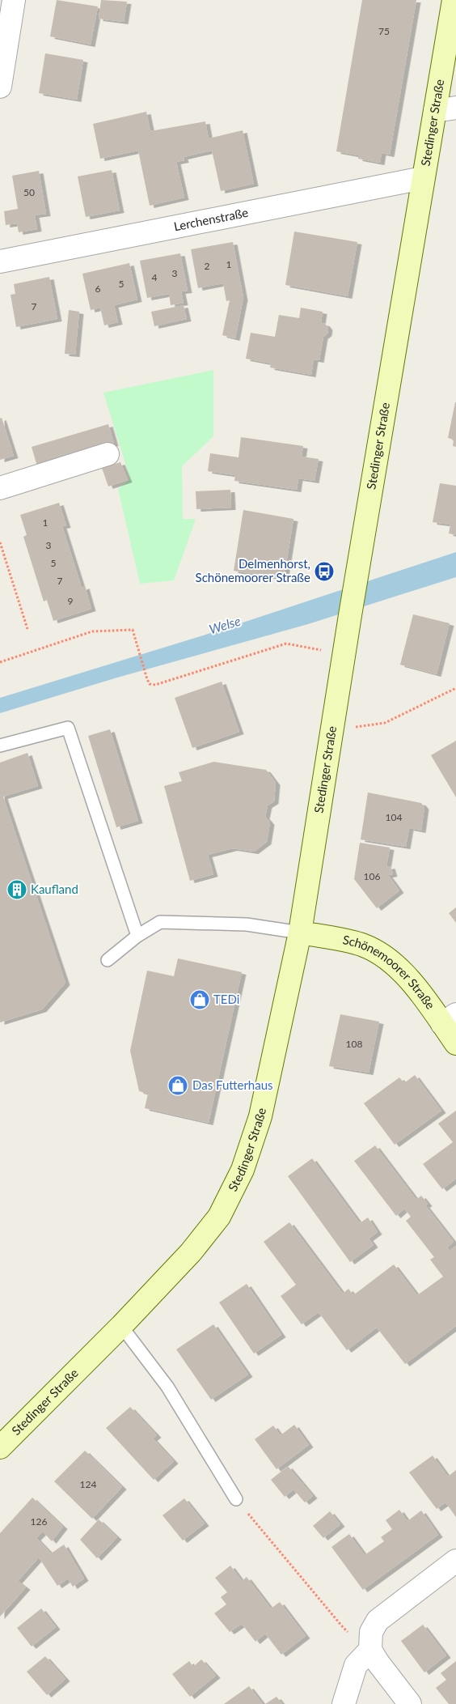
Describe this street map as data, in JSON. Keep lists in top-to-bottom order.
{
  "streets": {
    "main road": ["Stedinger Straße", "Schönemoorer Straße"],
    "street": ["Lerchenstraße"]
  },
  "crossings": [
    ["Stedinger Straße", "Lerchenstraße"],
    ["Stedinger Straße", "Schönemoorer Straße"]
  ],
  "water": ["Welse"],
  "places": {
    "bus stop": ["Delmenhorst, Schönemoorer Straße"],
    "building": ["Kaufland"],
    "shop": ["TEDi", "Das Futterhaus"]
  },
  "house_numbers": [
    "75",
    "50",
    "1",
    "2",
    "3",
    "4",
    "5",
    "6",
    "7",
    "1",
    "3",
    "5",
    "7",
    "9",
    "104",
    "106",
    "108",
    "124",
    "126"
  ]
}
